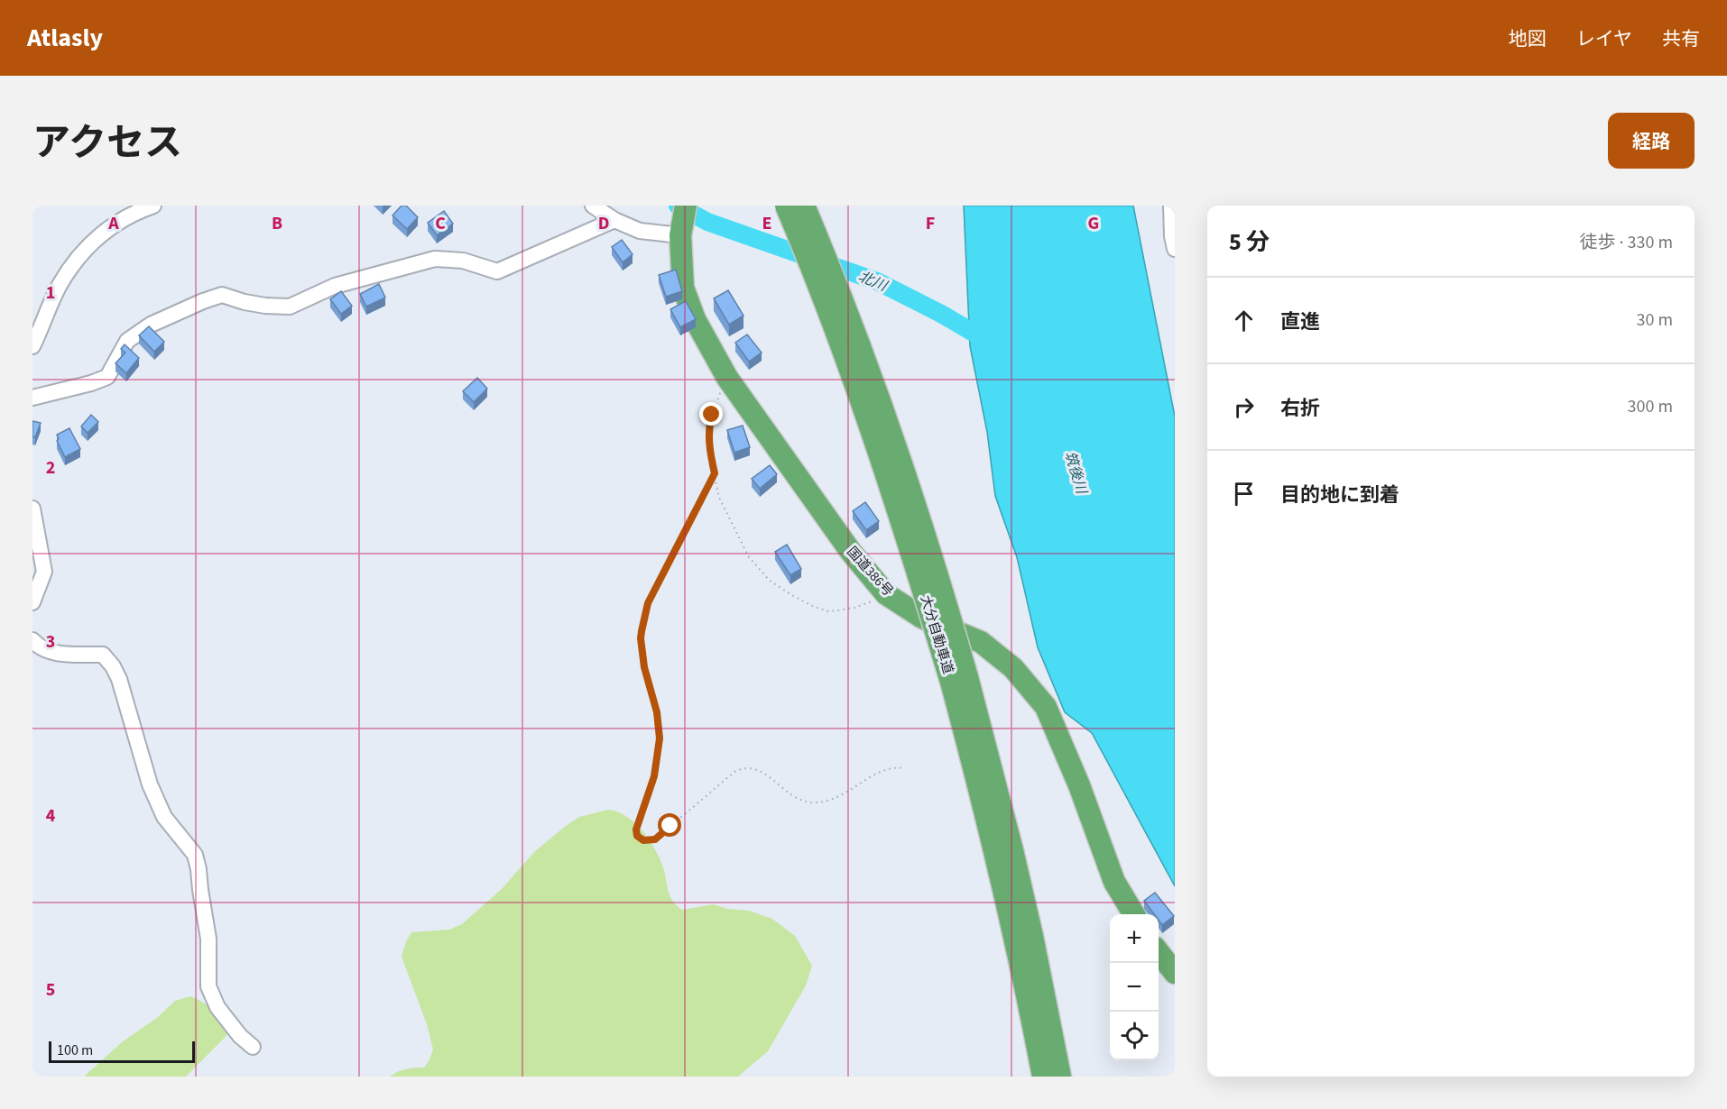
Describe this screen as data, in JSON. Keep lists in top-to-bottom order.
{
  "streets": {
    "highway": ["国道386号", "大分自動車道"]
  },
  "water": ["北川", "筑後川"],
  "scale_bar": "100 m",
  "page": {
    "header": "Atlasly",
    "nav": ["地図", "レイヤ", "共有"],
    "title": "アクセス",
    "buttons": "経路",
    "heading": ["5 分", "徒歩 · 330 m"],
    "list": [
      ["直進", "30 m"],
      ["右折", "300 m"],
      "目的地に到着"
    ],
    "map_buttons": ["+", "−"],
    "scale": "100 m"
  },
  "grid": {
    "columns": [
      "A",
      "B",
      "C",
      "D",
      "E",
      "F",
      "G"
    ],
    "rows": [
      "1",
      "2",
      "3",
      "4",
      "5"
    ]
  }
}
